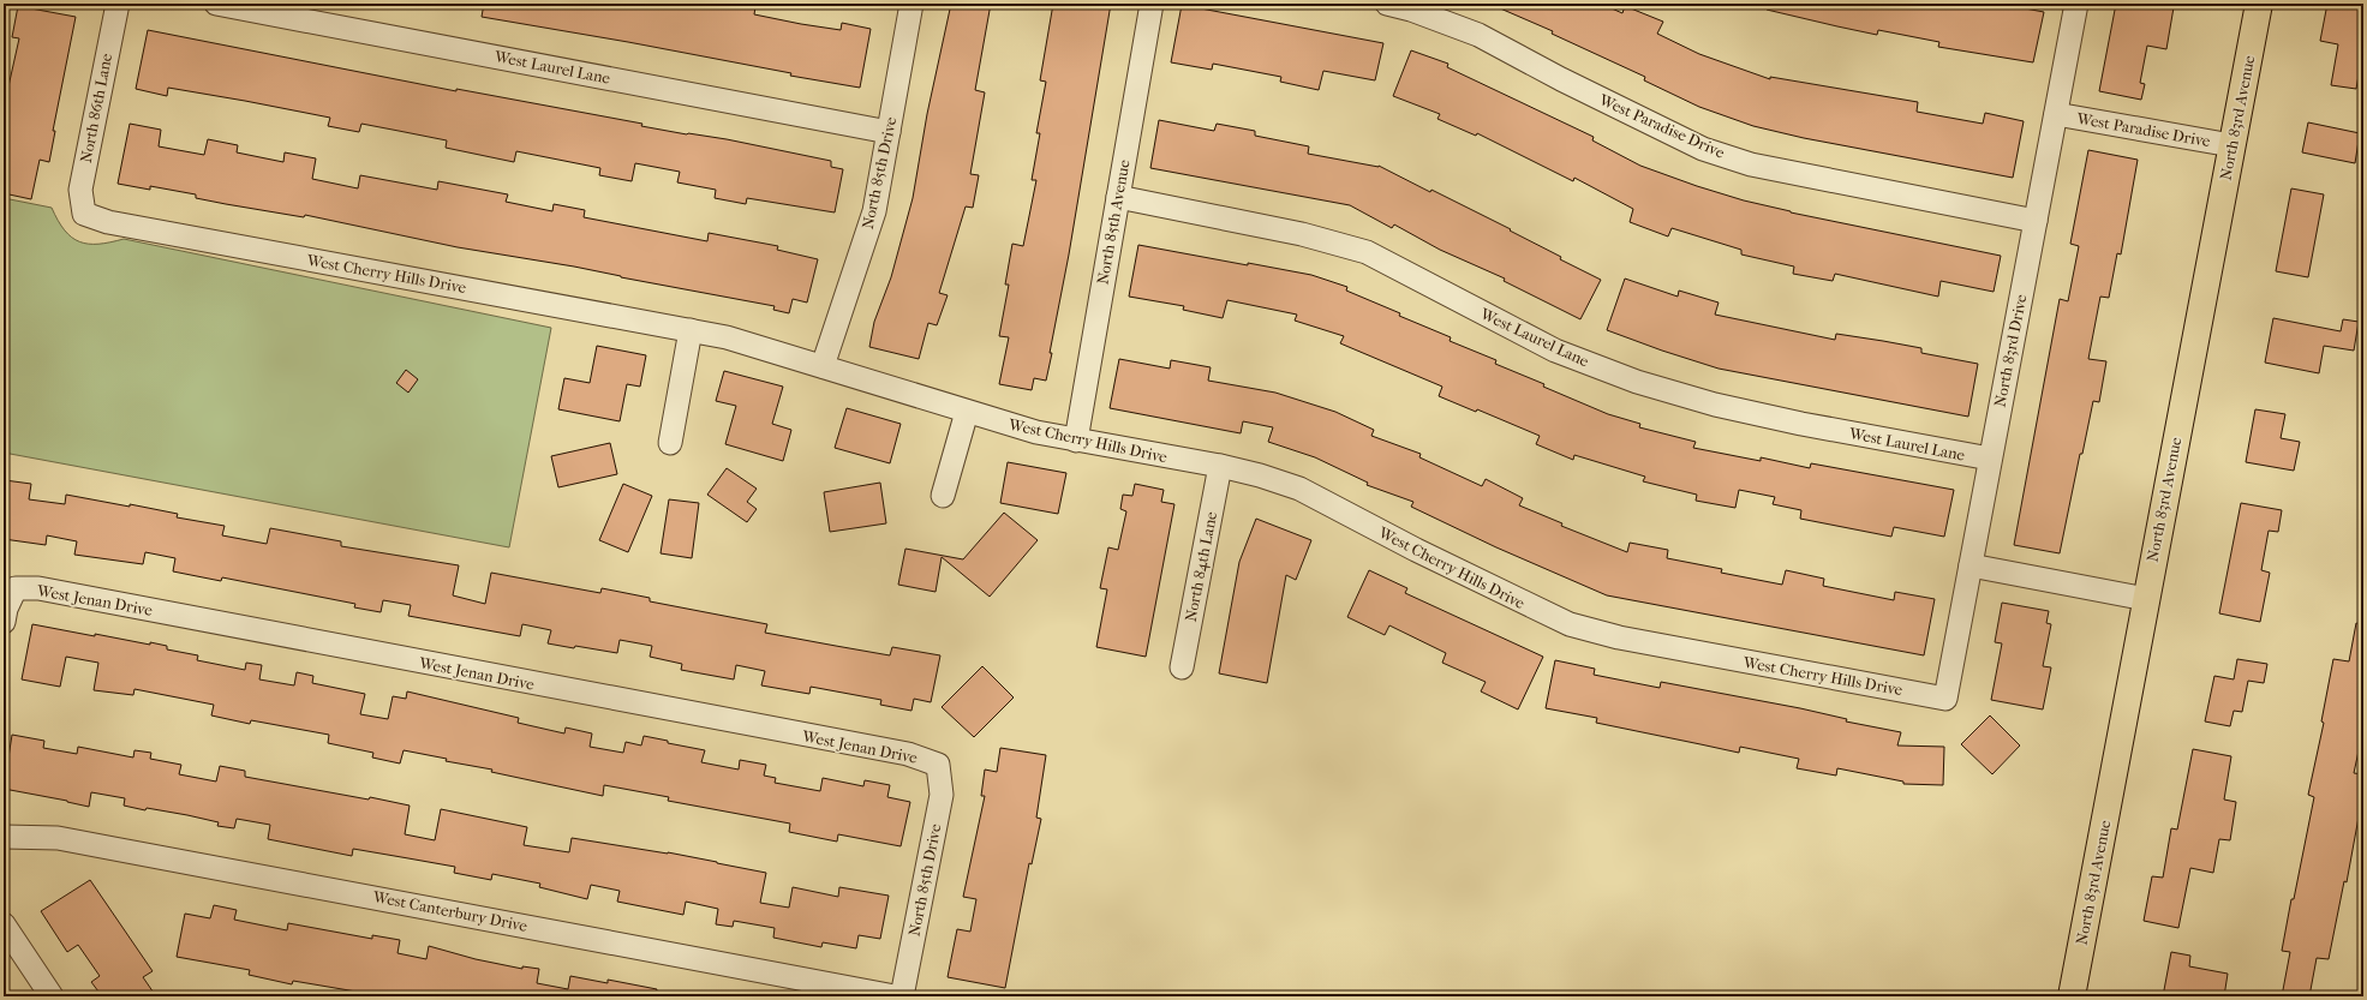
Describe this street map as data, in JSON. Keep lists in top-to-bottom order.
{
  "streets": {
    "main road": ["North 83rd Avenue"],
    "street": [
      "West Laurel Lane",
      "North 86th Lane",
      "West Paradise Drive",
      "North 85th Drive",
      "North 85th Avenue",
      "West Cherry Hills Drive",
      "North 83rd Drive",
      "North 84th Lane",
      "West Jenan Drive",
      "West Canterbury Drive"
    ]
  },
  "crossings": [
    ["West Laurel Lane", "North 85th Drive"],
    ["West Laurel Lane", "North 85th Avenue"],
    ["West Laurel Lane", "North 83rd Drive"],
    ["North 86th Lane", "West Cherry Hills Drive"],
    ["North 83rd Avenue", "West Paradise Drive"],
    ["West Paradise Drive", "North 83rd Drive"],
    ["North 85th Drive", "West Cherry Hills Drive"],
    ["North 85th Drive", "West Jenan Drive"],
    ["North 85th Avenue", "West Cherry Hills Drive"],
    ["West Cherry Hills Drive", "North 83rd Drive"],
    ["West Cherry Hills Drive", "North 84th Lane"]
  ]
}
